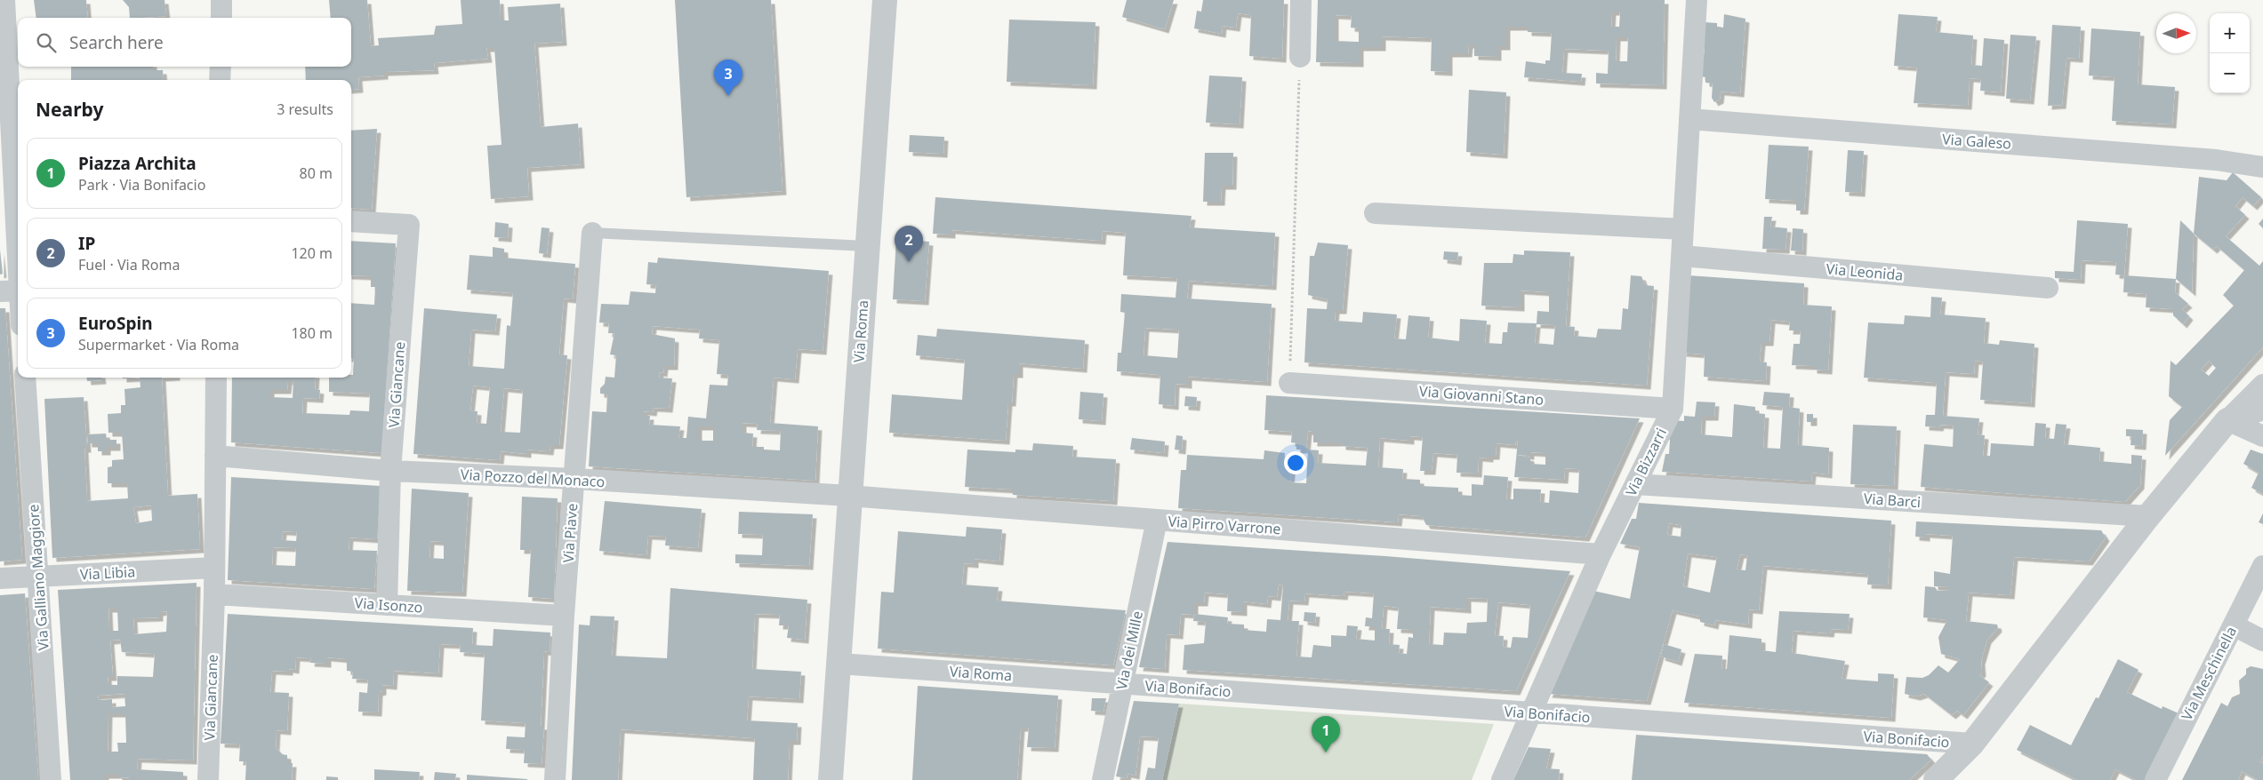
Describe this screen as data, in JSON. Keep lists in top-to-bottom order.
{
  "streets": {
    "street": [
      "Via Galeso",
      "Via Leonida",
      "Via Roma",
      "Via Giancane",
      "Via Giovanni Stano",
      "Via Bizzarri",
      "Via Pozzo del Monaco",
      "Via Barci",
      "Via Pirro Varrone",
      "Via Piave",
      "Via Libia",
      "Via Galliano Maggiore",
      "Via Isonzo",
      "Via dei Mille",
      "Via Meschinella",
      "Via Bonifacio"
    ]
  },
  "crossings": [
    ["Via Galeso", "Via Bizzarri"],
    ["Via Leonida", "Via Bizzarri"],
    ["Via Roma", "Via Pozzo del Monaco"],
    ["Via Roma", "Via Pirro Varrone"],
    ["Via Roma", "Via dei Mille"],
    ["Via Roma", "Via Bonifacio"],
    ["Via Giancane", "Via Pozzo del Monaco"],
    ["Via Giancane", "Via Libia"],
    ["Via Giancane", "Via Isonzo"],
    ["Via Giovanni Stano", "Via Bizzarri"],
    ["Via Bizzarri", "Via Barci"],
    ["Via Bizzarri", "Via Pirro Varrone"],
    ["Via Bizzarri", "Via Bonifacio"],
    ["Via Pozzo del Monaco", "Via Pirro Varrone"],
    ["Via Pozzo del Monaco", "Via Piave"],
    ["Via Pirro Varrone", "Via dei Mille"],
    ["Via Piave", "Via Isonzo"],
    ["Via Libia", "Via Galliano Maggiore"],
    ["Via dei Mille", "Via Bonifacio"]
  ],
  "north": "right",
  "page": {
    "map_buttons": ["+", "−"],
    "search": "Search here",
    "pins": ["3", "2", "1"],
    "heading": ["Nearby", "3 results"],
    "list": [
      {
        "mark": "1",
        "name": "Piazza Archita",
        "note": "Park · Via Bonifacio",
        "value": "80 m"
      },
      {
        "mark": "2",
        "name": "IP",
        "note": "Fuel · Via Roma",
        "value": "120 m"
      },
      {
        "mark": "3",
        "name": "EuroSpin",
        "note": "Supermarket · Via Roma",
        "value": "180 m"
      }
    ]
  }
}
